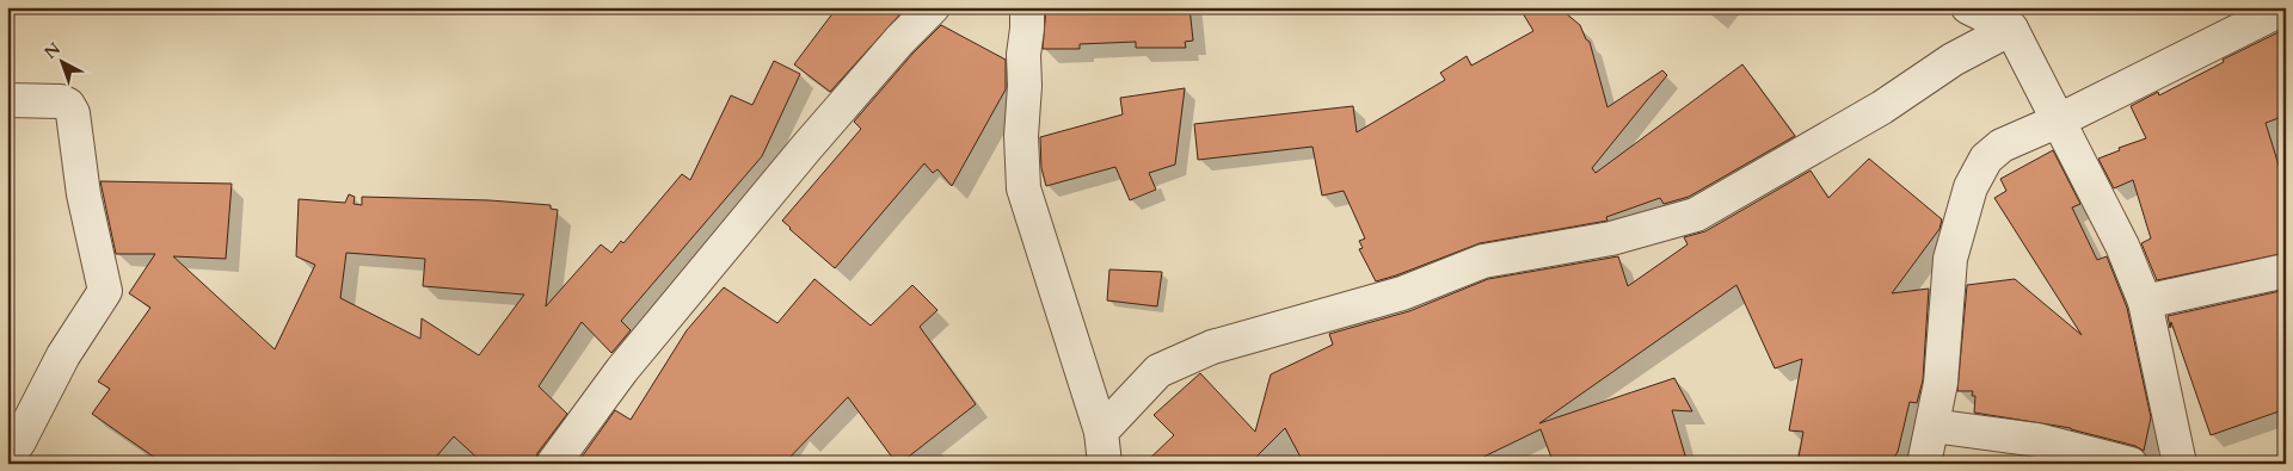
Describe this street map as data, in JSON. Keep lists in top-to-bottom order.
{
  "north": "top left"
}
